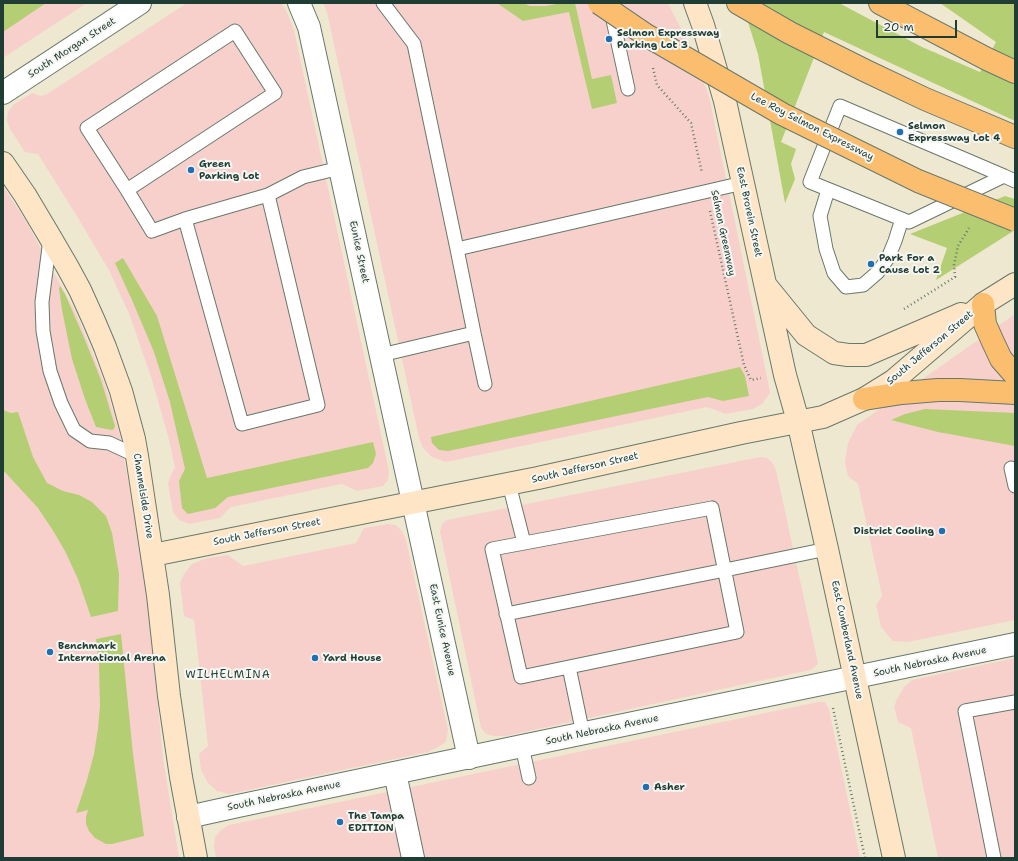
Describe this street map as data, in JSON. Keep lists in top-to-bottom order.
{
  "streets": {
    "highway": ["Lee Roy Selmon Expressway"],
    "main road": [
      "East Brorein Street",
      "South Jefferson Street",
      "Channelside Drive",
      "East Cumberland Avenue"
    ],
    "street": [
      "South Morgan Street",
      "Eunice Street",
      "East Eunice Avenue",
      "South Nebraska Avenue"
    ],
    "path": ["Selmon Greenway"]
  },
  "crossings": [
    ["East Brorein Street", "South Jefferson Street"],
    ["East Brorein Street", "East Cumberland Avenue"],
    ["Eunice Street", "South Jefferson Street"],
    ["Eunice Street", "East Eunice Avenue"],
    ["South Jefferson Street", "Channelside Drive"],
    ["South Jefferson Street", "East Eunice Avenue"],
    ["South Jefferson Street", "East Cumberland Avenue"],
    ["Channelside Drive", "South Nebraska Avenue"],
    ["East Eunice Avenue", "South Nebraska Avenue"],
    ["East Cumberland Avenue", "South Nebraska Avenue"]
  ],
  "districts": ["WILHELMINA"],
  "places": [
    "Selmon Expressway Parking Lot 3",
    "Selmon Expressway Lot 4",
    "Green Parking Lot",
    "Park For a Cause Lot 2",
    "District Cooling",
    "Benchmark International Arena",
    "Yard House",
    "Asher",
    "The Tampa EDITION"
  ],
  "scale_bar": "20 m"
}
